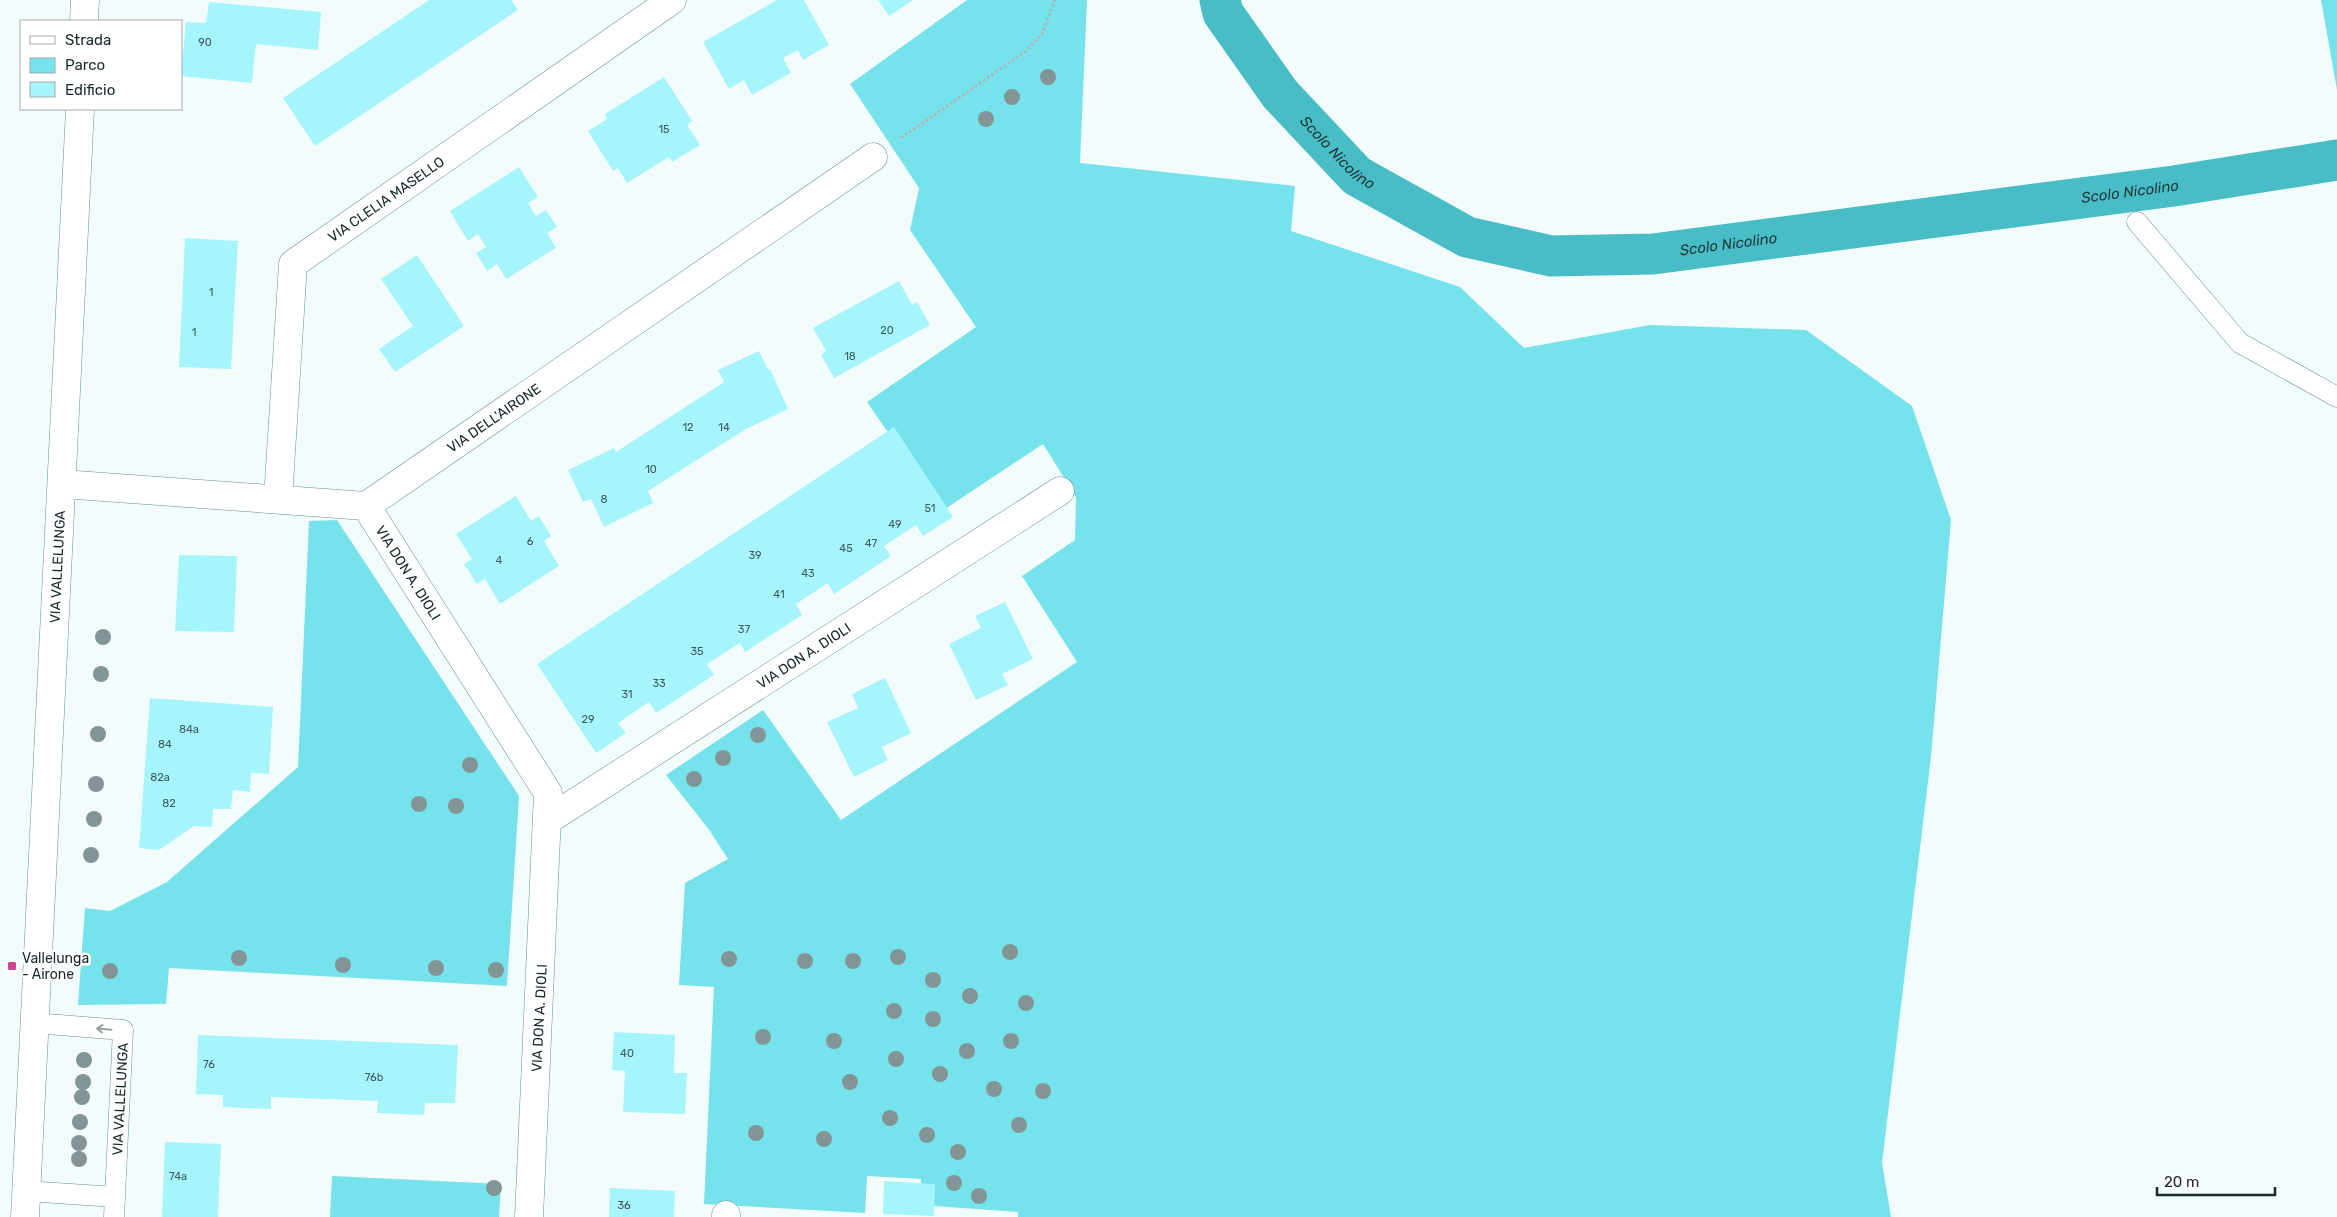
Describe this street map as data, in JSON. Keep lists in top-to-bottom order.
{
  "streets": {
    "street": [
      "VIA CLELIA MASELLO",
      "VIA DELL'AIRONE",
      "VIA VALLELUNGA",
      "VIA DON A. DIOLI"
    ]
  },
  "crossings": [
    ["VIA DELL'AIRONE", "VIA DON A. DIOLI"]
  ],
  "water": ["Scolo Nicolino"],
  "places": {
    "transit": ["Vallelunga - Airone"]
  },
  "house_numbers": [
    "90",
    "15",
    "1",
    "20",
    "1",
    "18",
    "12",
    "14",
    "10",
    "8",
    "51",
    "49",
    "6",
    "47",
    "45",
    "39",
    "4",
    "43",
    "41",
    "37",
    "35",
    "33",
    "31",
    "29",
    "84a",
    "84",
    "82a",
    "82",
    "40",
    "76",
    "76b",
    "74a",
    "36"
  ],
  "legend": ["Strada", "Parco", "Edificio"],
  "scale_bar": "20 m"
}
